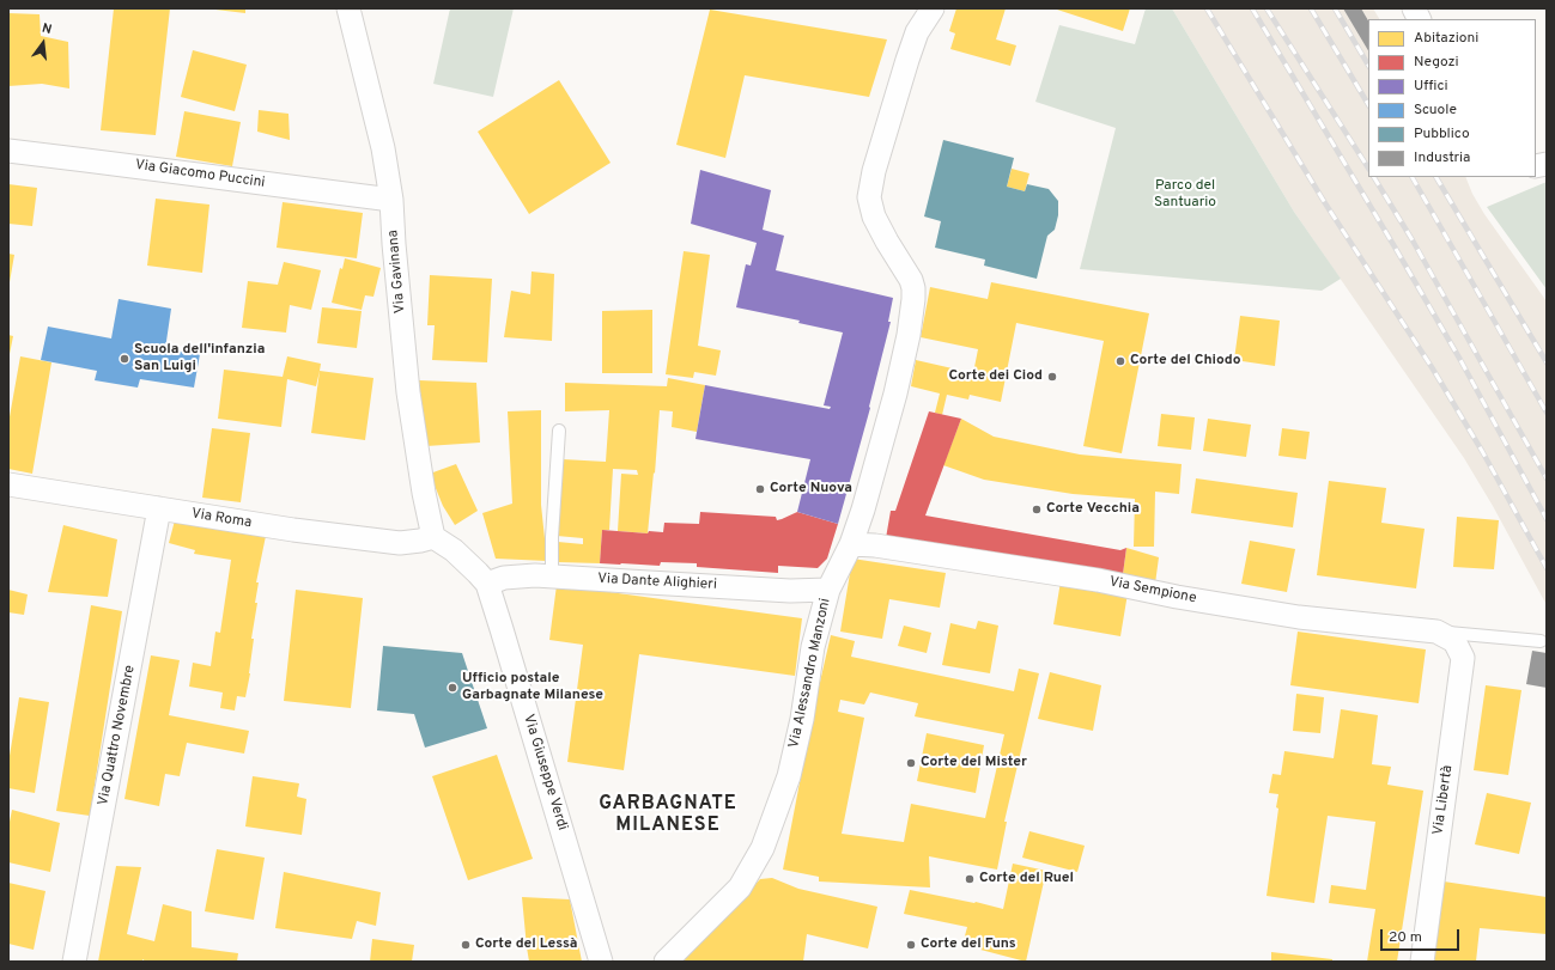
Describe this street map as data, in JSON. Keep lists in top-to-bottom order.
{
  "streets": {
    "street": [
      "Via Giacomo Puccini",
      "Via Gavinana",
      "Via Roma",
      "Via Dante Alighieri",
      "Via Sempione",
      "Via Alessandro Manzoni",
      "Via Quattro Novembre",
      "Via Giuseppe Verdi",
      "Via Libertà"
    ]
  },
  "crossings": [
    ["Via Giacomo Puccini", "Via Gavinana"],
    ["Via Gavinana", "Via Roma"],
    ["Via Roma", "Via Quattro Novembre"],
    ["Via Dante Alighieri", "Via Alessandro Manzoni"],
    ["Via Dante Alighieri", "Via Giuseppe Verdi"],
    ["Via Sempione", "Via Alessandro Manzoni"],
    ["Via Sempione", "Via Libertà"]
  ],
  "districts": ["GARBAGNATE MILANESE"],
  "parks": ["Parco del Santuario"],
  "places": [
    "Scuola dell'infanzia San Luigi",
    "Corte del Chiodo",
    "Corte dei Ciod",
    "Corte Nuova",
    "Corte Vecchia",
    "Ufficio postale Garbagnate Milanese",
    "Corte del Mister",
    "Corte del Ruel",
    "Corte del Lessà",
    "Corte del Funs"
  ],
  "legend": [
    "Abitazioni",
    "Negozi",
    "Uffici",
    "Scuole",
    "Pubblico",
    "Industria"
  ],
  "scale_bar": "20 m",
  "north": "top"
}
